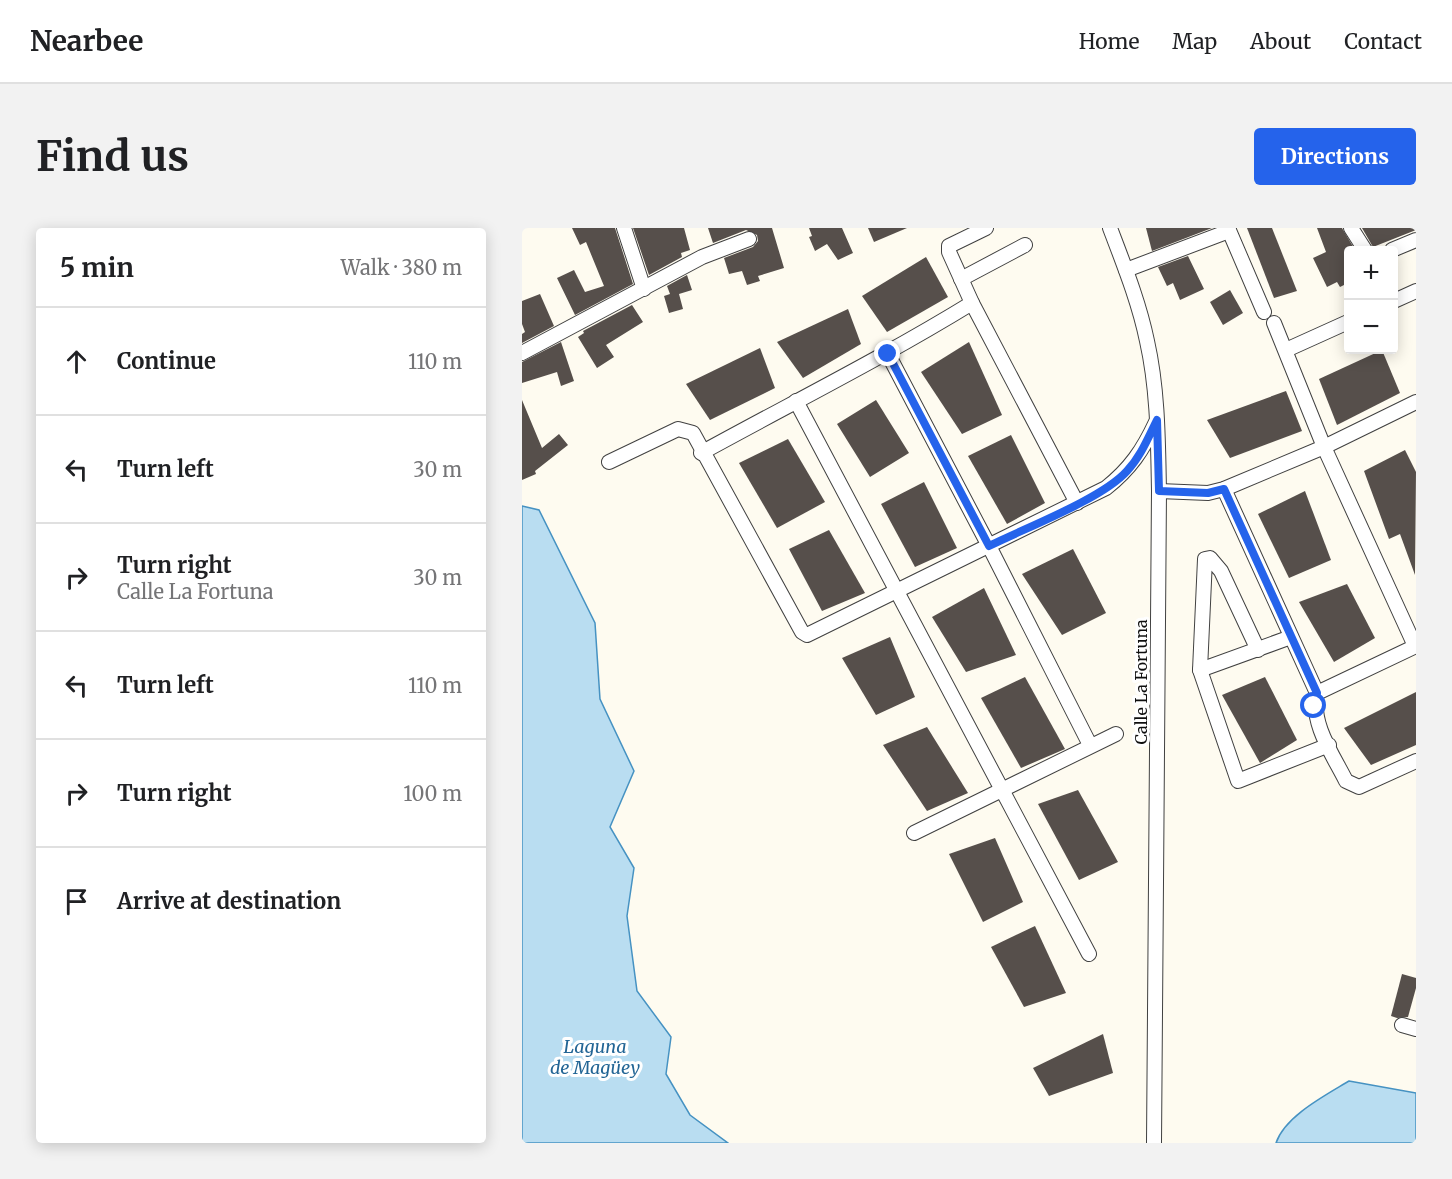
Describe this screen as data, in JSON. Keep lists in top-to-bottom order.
{
  "streets": {
    "street": ["Calle La Fortuna"]
  },
  "water": ["Laguna de Magüey"],
  "page": {
    "header": "Nearbee",
    "nav": [
      "Home",
      "Map",
      "About",
      "Contact"
    ],
    "buttons": "Directions",
    "title": "Find us",
    "heading": ["5 min", "Walk · 380 m"],
    "map_buttons": ["+", "−"],
    "list": [
      ["Continue", "110 m"],
      ["Turn left", "30 m"],
      ["Turn right", "Calle La Fortuna", "30 m"],
      ["Turn left", "110 m"],
      ["Turn right", "100 m"],
      "Arrive at destination"
    ]
  }
}
